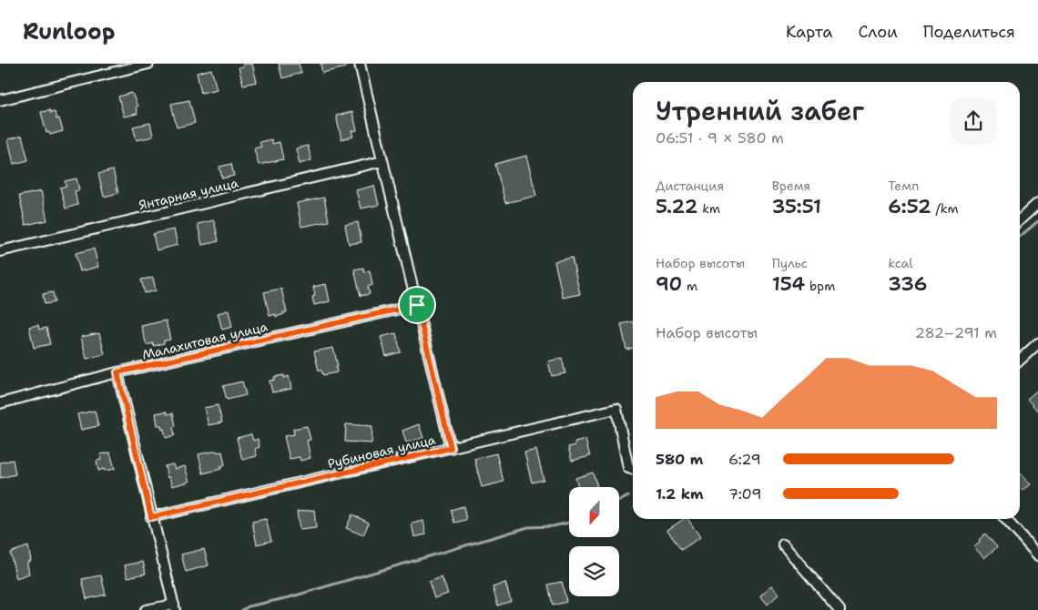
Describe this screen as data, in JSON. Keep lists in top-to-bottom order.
{
  "streets": {
    "street": ["Янтарная улица", "Малахитовая улица", "Рубиновая улица"]
  },
  "north": "bottom",
  "page": {
    "header": "Runloop",
    "nav": ["Карта", "Слои", "Поделиться"],
    "heading": ["Утренний забег", "06:51 · 9 × 580 m"],
    "stats": [
      ["Дистанция", "5.22 km"],
      ["Время", "35:51"],
      ["Темп", "6:52 /km"],
      ["Набор высоты", "90 m"],
      ["Пульс", "154 bpm"],
      ["kcal", "336"]
    ],
    "chart": ["Набор высоты", "282–291 m"],
    "list": [
      {
        "name": "580 m",
        "note": "6:29"
      },
      {
        "name": "1.2 km",
        "note": "7:09"
      }
    ]
  }
}
